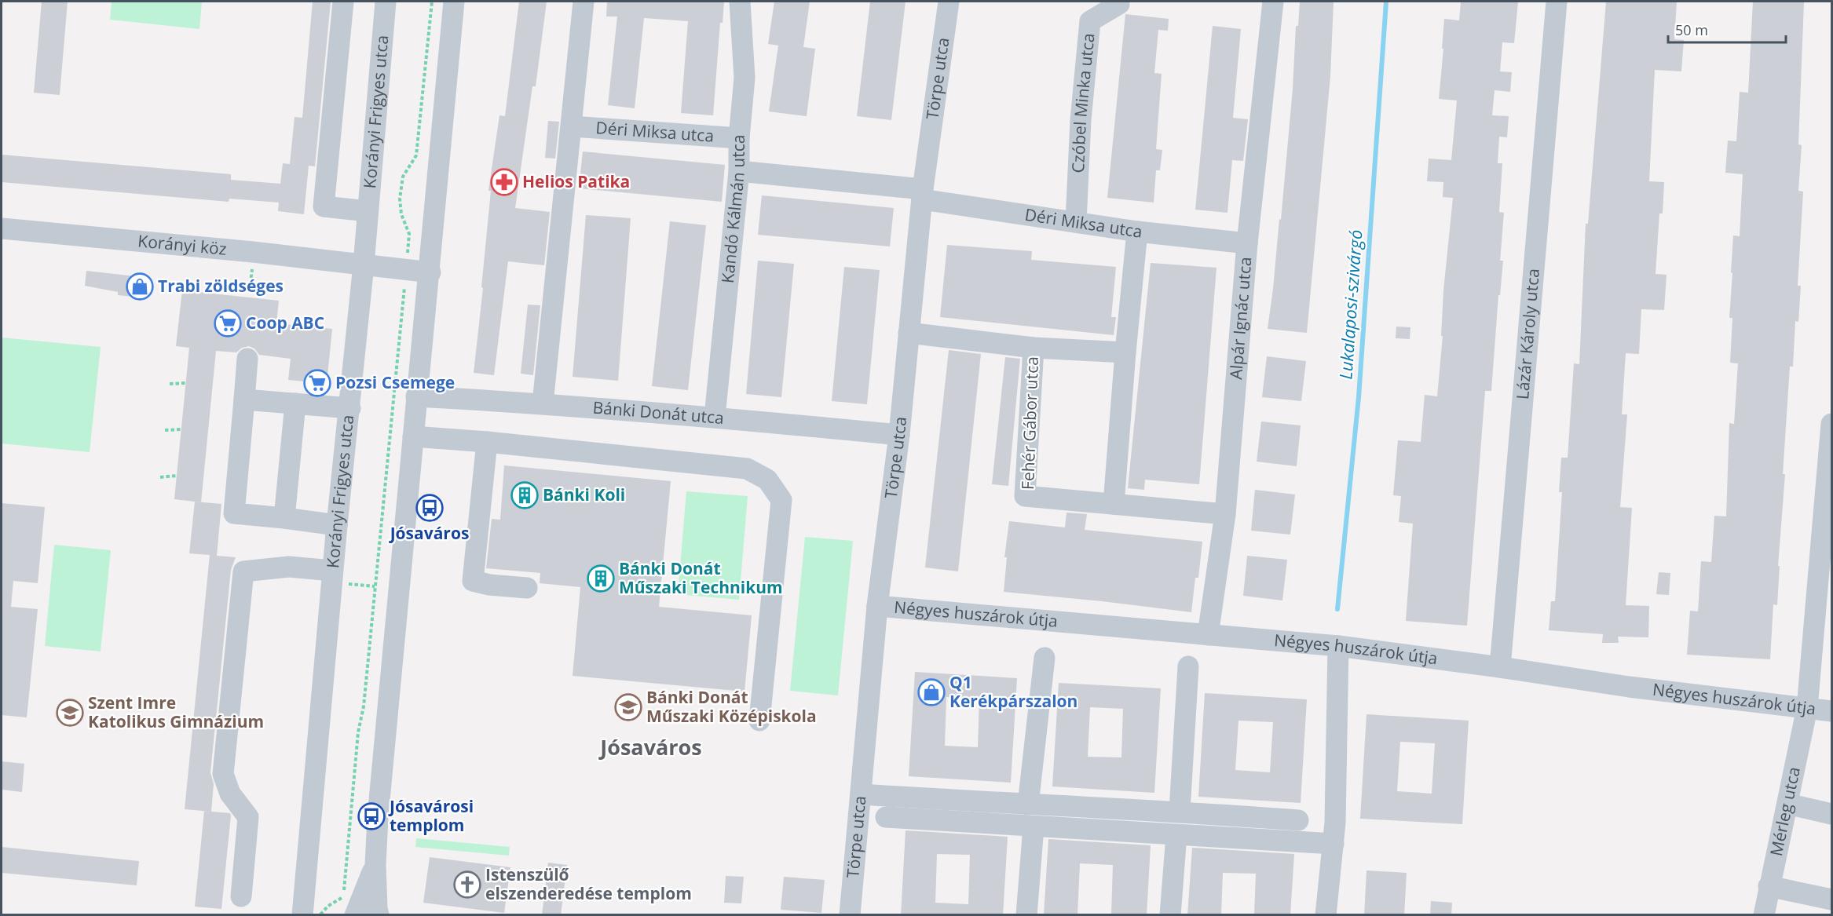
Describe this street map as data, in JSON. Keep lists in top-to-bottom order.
{
  "streets": {
    "street": [
      "Törpe utca",
      "Czóbel Minka utca",
      "Korányi Frigyes utca",
      "Déri Miksa utca",
      "Kandó Kálmán utca",
      "Korányi köz",
      "Alpár Ignác utca",
      "Lázár Károly utca",
      "Bánki Donát utca",
      "Fehér Gábor utca",
      "Négyes huszárok útja",
      "Mérleg utca"
    ]
  },
  "crossings": [
    ["Törpe utca", "Déri Miksa utca"],
    ["Törpe utca", "Bánki Donát utca"],
    ["Törpe utca", "Fehér Gábor utca"],
    ["Törpe utca", "Négyes huszárok útja"],
    ["Czóbel Minka utca", "Déri Miksa utca"],
    ["Korányi Frigyes utca", "Korányi köz"],
    ["Déri Miksa utca", "Kandó Kálmán utca"],
    ["Déri Miksa utca", "Alpár Ignác utca"],
    ["Kandó Kálmán utca", "Bánki Donát utca"],
    ["Alpár Ignác utca", "Fehér Gábor utca"],
    ["Alpár Ignác utca", "Négyes huszárok útja"],
    ["Lázár Károly utca", "Négyes huszárok útja"],
    ["Négyes huszárok útja", "Mérleg utca"]
  ],
  "districts": ["Jósaváros"],
  "water": ["Lukalaposi-szivárgó"],
  "places": {
    "pharmacy": ["Helios Patika"],
    "shop": ["Trabi zöldséges", "Q1 Kerékpárszalon"],
    "supermarket": ["Coop ABC", "Pozsi Csemege"],
    "building": ["Bánki Koli", "Bánki Donát Műszaki Technikum"],
    "bus stop": ["Jósaváros", "Jósavárosi templom"],
    "school or university": ["Bánki Donát Műszaki Középiskola", "Szent Imre Katolikus Gimnázium"],
    "church": ["Istenszülő elszenderedése templom"]
  },
  "scale_bar": "50 m"
}
